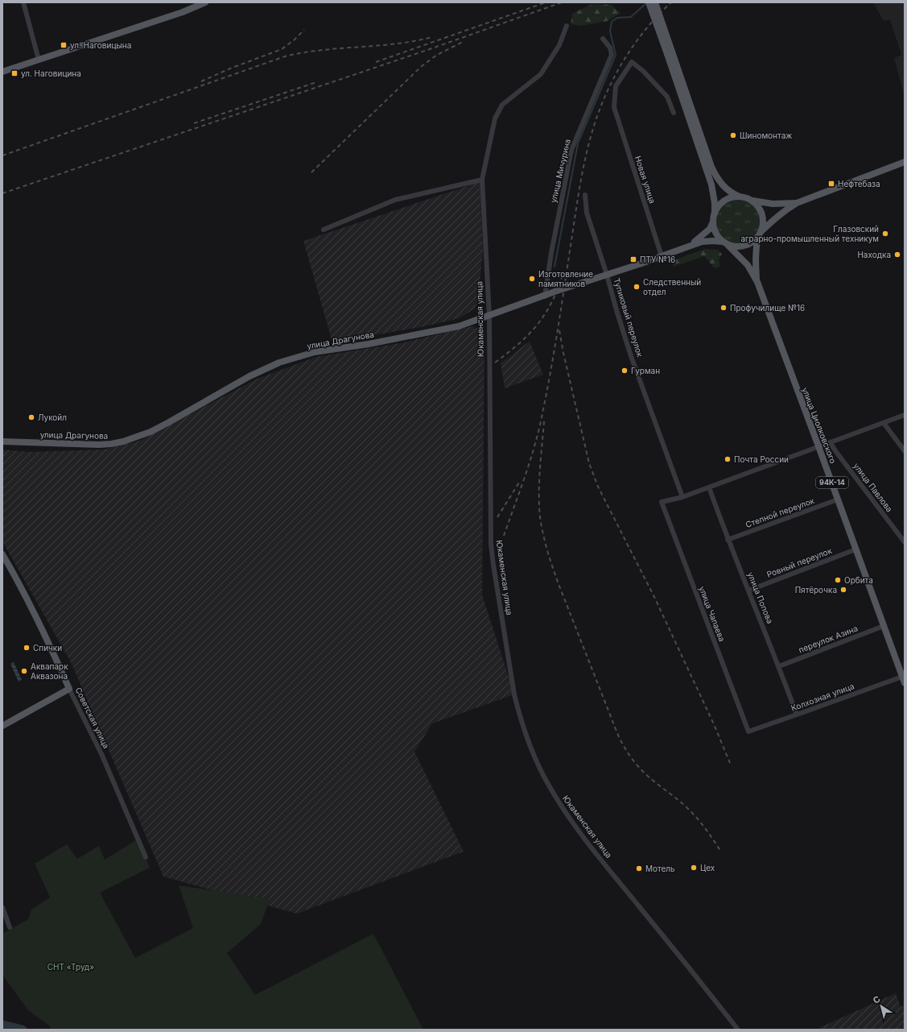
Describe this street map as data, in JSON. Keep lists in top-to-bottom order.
{
  "streets": {
    "main road": [
      "улица Драгунова",
      "улица Циолковского",
      "94К-14",
      "Советская улица"
    ],
    "street": [
      "улица Мичурина",
      "Новая улица",
      "Тупиковый переулок",
      "Юкаменская улица",
      "улица Павлова",
      "Степной переулок",
      "Ровный переулок",
      "улица Попова",
      "улица Чапаева",
      "переулок Азина",
      "Колхозная улица"
    ]
  },
  "crossings": [
    ["улица Мичурина", "улица Драгунова"],
    ["Новая улица", "улица Драгунова"],
    ["Тупиковый переулок", "улица Драгунова"],
    ["Тупиковый переулок", "улица Чапаева"],
    ["Юкаменская улица", "улица Драгунова"],
    ["улица Драгунова", "улица Циолковского"],
    ["улица Циолковского", "Степной переулок"],
    ["улица Циолковского", "Ровный переулок"],
    ["улица Циолковского", "переулок Азина"],
    ["улица Циолковского", "Колхозная улица"],
    ["Степной переулок", "улица Попова"],
    ["Ровный переулок", "улица Попова"],
    ["улица Попова", "переулок Азина"],
    ["улица Попова", "Колхозная улица"],
    ["улица Чапаева", "Колхозная улица"]
  ],
  "parks": ["СНТ «Труд»"],
  "places": {
    "transit": [
      "ул. Наговицына",
      "ул. Наговицина",
      "Нефтебаза",
      "ПТУ №16"
    ],
    "other": [
      "Шиномонтаж",
      "Глазовский аграрно-промышленный техникум",
      "Находка",
      "Изготовление памятников",
      "Следственный отдел",
      "Профучилище №16",
      "Гурман",
      "Лукойл",
      "Почта России",
      "Орбита",
      "Пятёрочка",
      "Спички",
      "Аквапарк Аквазона",
      "Цех",
      "Мотель"
    ]
  },
  "north": "top left"
}
